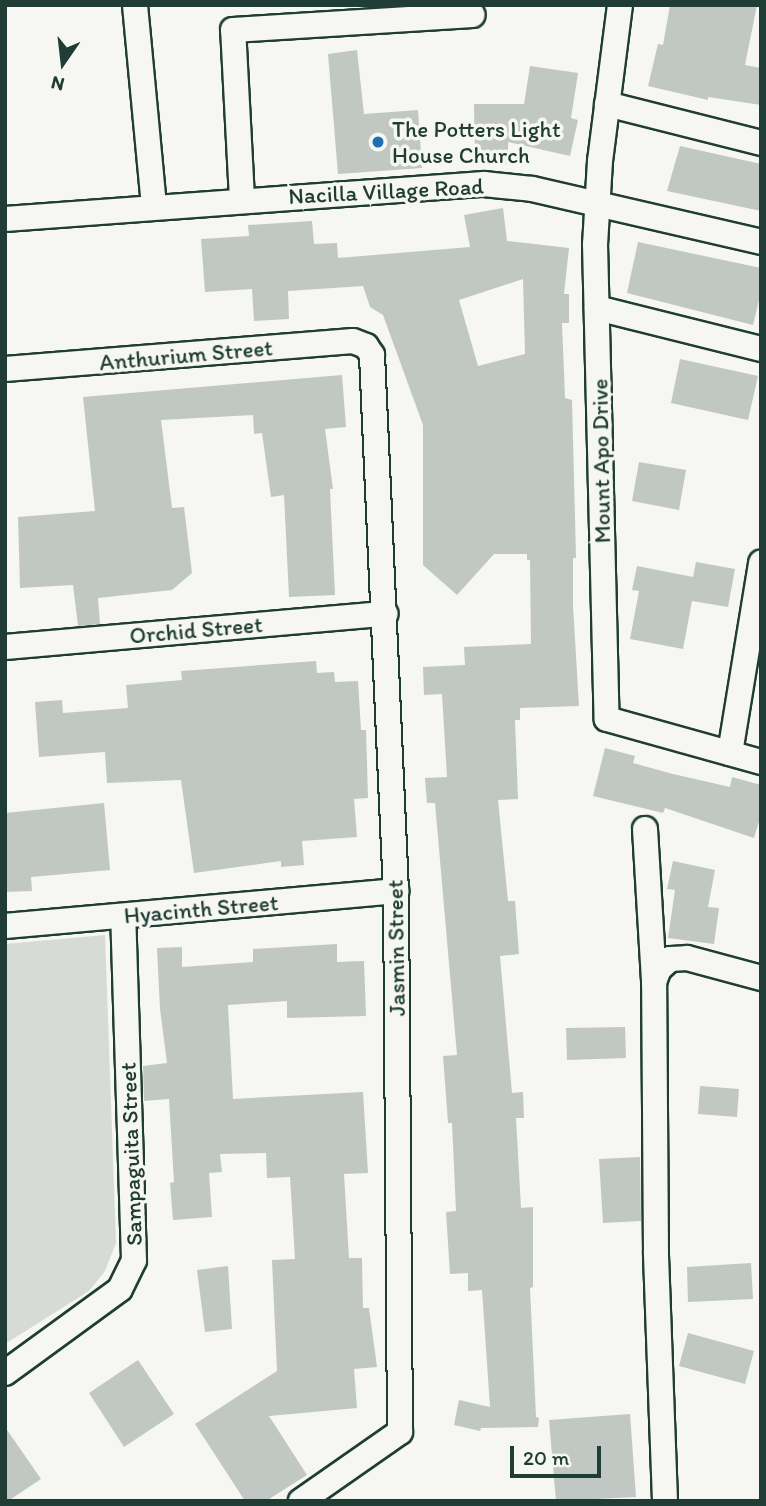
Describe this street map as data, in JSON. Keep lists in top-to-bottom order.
{
  "streets": {
    "street": [
      "Nacilla Village Road",
      "Anthurium Street",
      "Mount Apo Drive",
      "Orchid Street",
      "Hyacinth Street",
      "Jasmin Street",
      "Sampaguita Street"
    ]
  },
  "crossings": [
    ["Nacilla Village Road", "Mount Apo Drive"],
    ["Anthurium Street", "Jasmin Street"],
    ["Orchid Street", "Jasmin Street"],
    ["Hyacinth Street", "Jasmin Street"],
    ["Hyacinth Street", "Sampaguita Street"]
  ],
  "places": ["The Potters Light House Church"],
  "scale_bar": "20 m",
  "north": "bottom"
}
